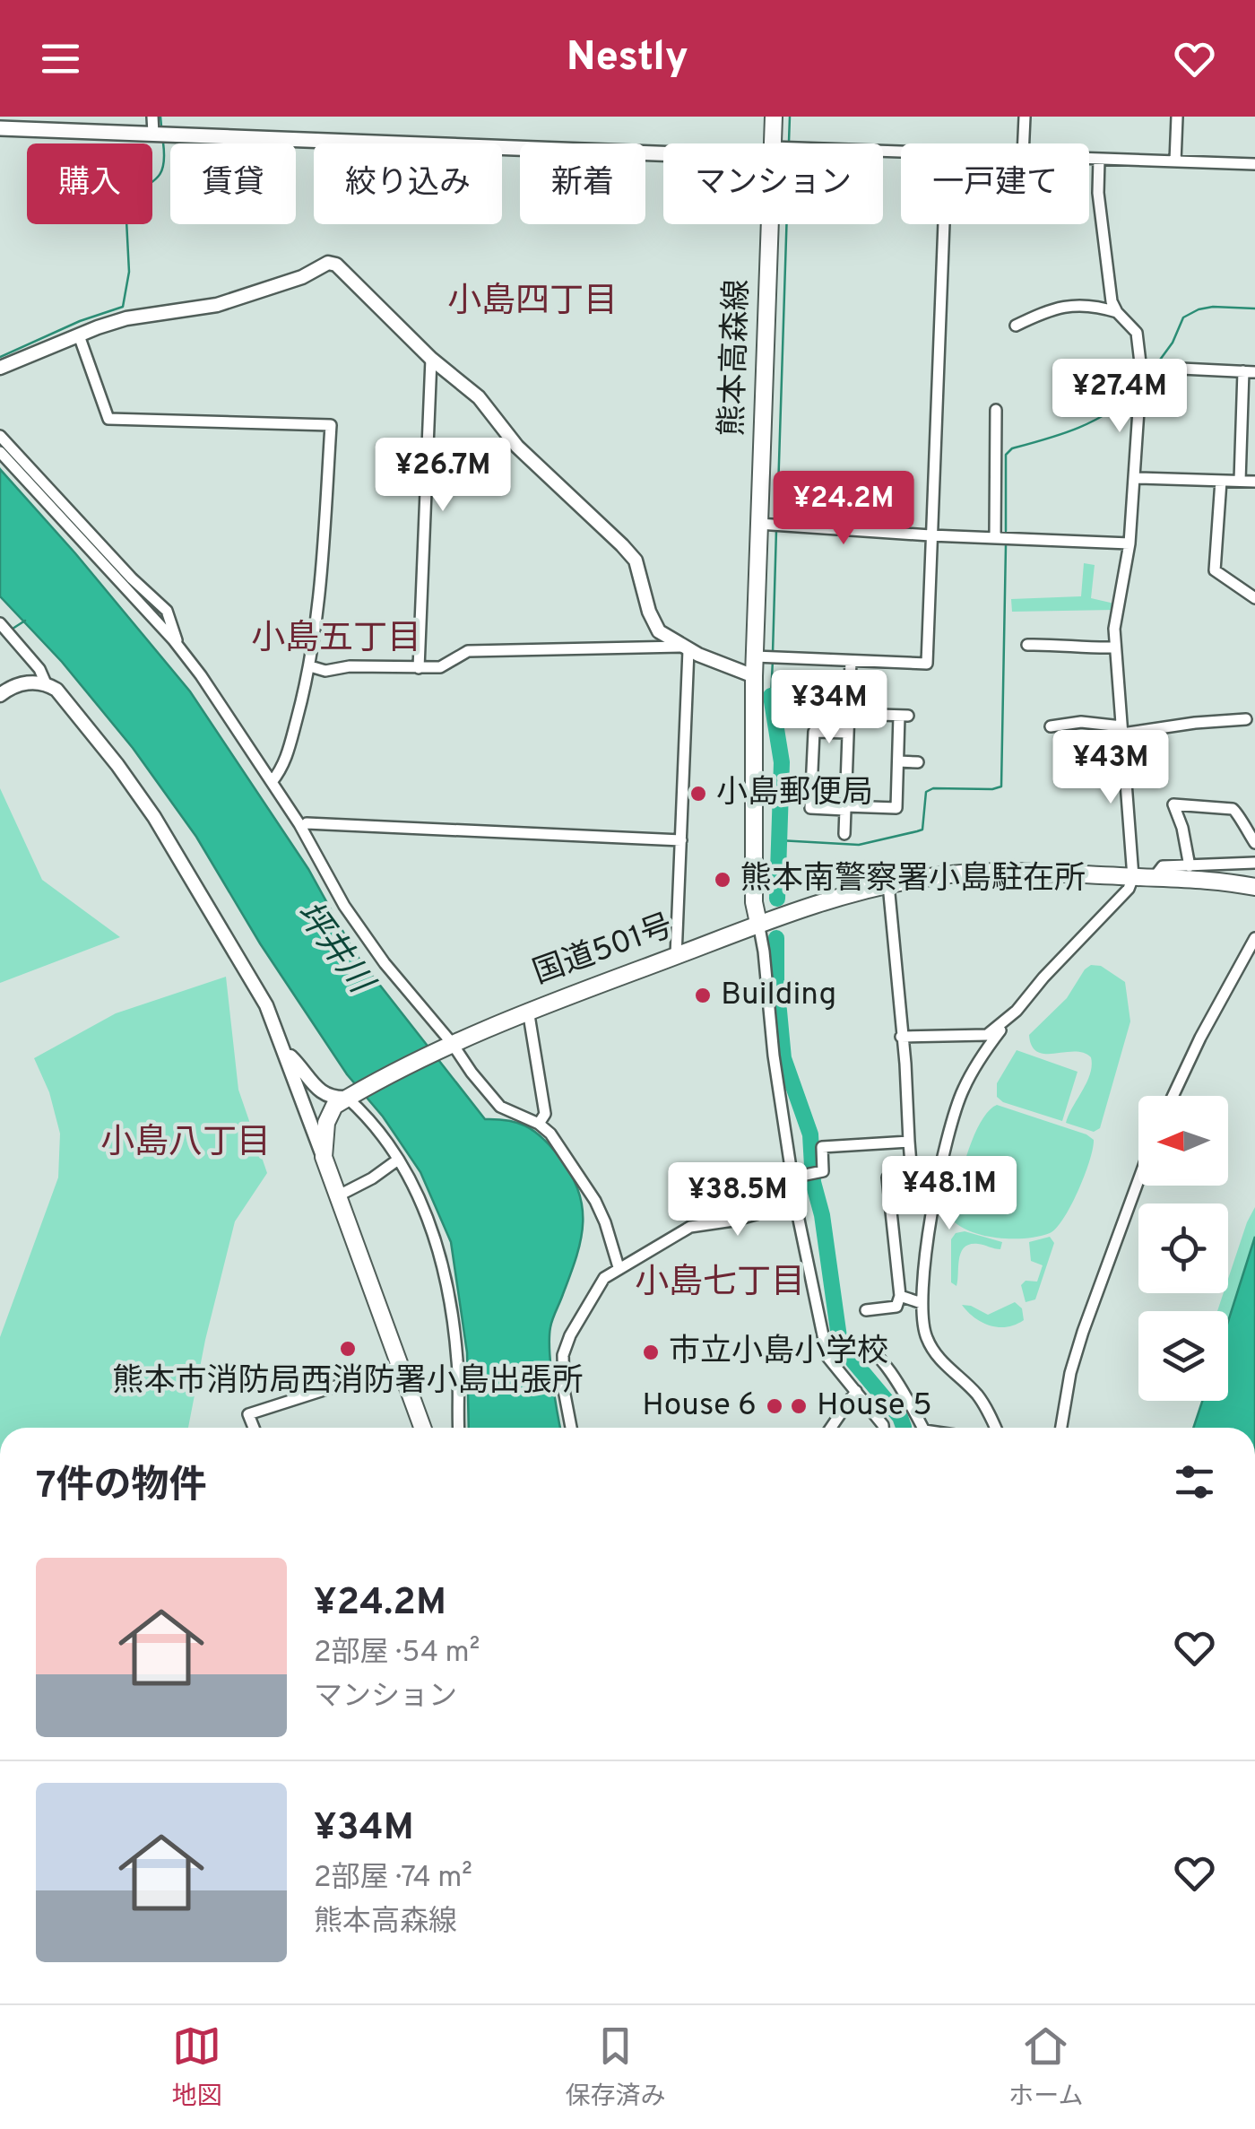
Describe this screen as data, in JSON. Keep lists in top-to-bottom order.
{
  "streets": {
    "main road": ["熊本高森線", "国道501号"]
  },
  "crossings": [
    ["熊本高森線", "国道501号"]
  ],
  "districts": [
    "小島四丁目",
    "小島五丁目",
    "小島八丁目",
    "小島七丁目"
  ],
  "water": ["坪井川"],
  "places": [
    "小島郵便局",
    "熊本南警察署小島駐在所",
    "Building",
    "熊本市消防局西消防署小島出張所",
    "市立小島小学校",
    "House 6",
    "House 5"
  ],
  "north": "left",
  "page": {
    "header": "Nestly",
    "chip": [
      "購入",
      "賃貸",
      "絞り込み",
      "新着",
      "マンション",
      "一戸建て"
    ],
    "price": [
      "¥27.4M",
      "¥26.7M",
      "¥24.2M",
      "¥34M",
      "¥43M",
      "¥48.1M",
      "¥38.5M"
    ],
    "heading": "7件の物件",
    "list": [
      {
        "name": "¥24.2M",
        "note": "2部屋 · 54 m² · マンション"
      },
      {
        "name": "¥34M",
        "note": "2部屋 · 74 m² · 熊本高森線"
      }
    ],
    "tabs": ["地図", "保存済み", "ホーム"]
  }
}
